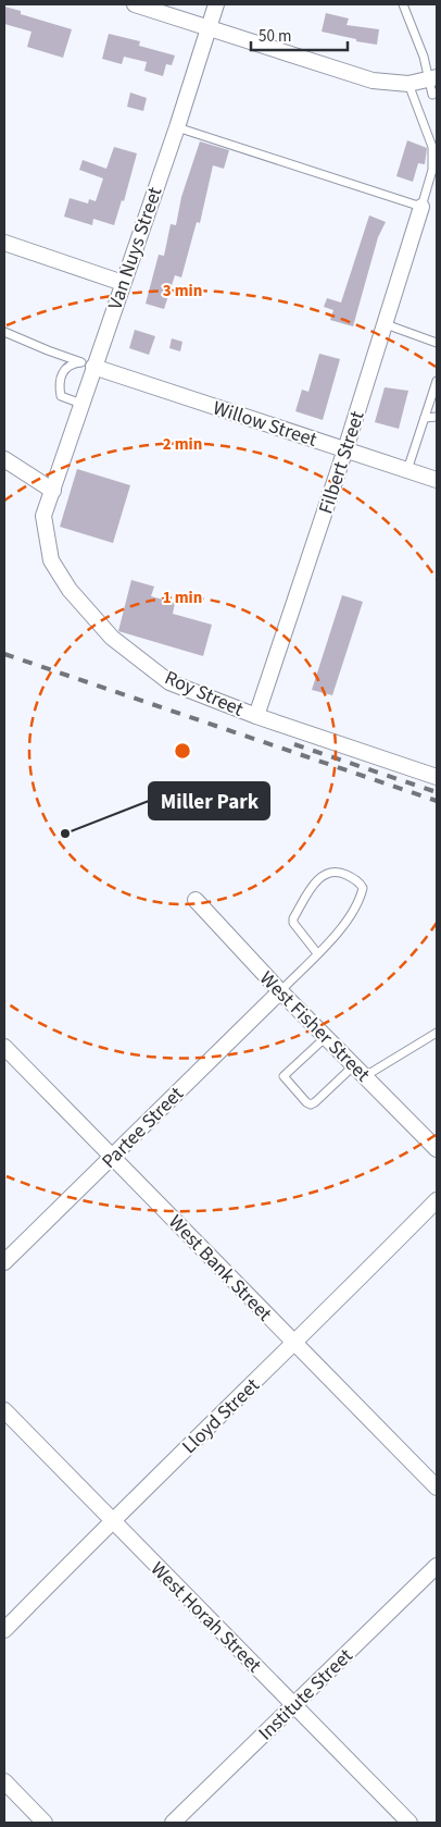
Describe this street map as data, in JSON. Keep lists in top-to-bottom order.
{
  "streets": {
    "street": [
      "Van Nuys Street",
      "Willow Street",
      "Filbert Street",
      "Roy Street",
      "West Fisher Street",
      "Partee Street",
      "West Bank Street",
      "Lloyd Street",
      "West Horah Street",
      "Institute Street"
    ]
  },
  "crossings": [
    ["Van Nuys Street", "Willow Street"],
    ["Van Nuys Street", "Roy Street"],
    ["Willow Street", "Filbert Street"],
    ["Filbert Street", "Roy Street"],
    ["West Fisher Street", "Partee Street"],
    ["Partee Street", "West Bank Street"],
    ["West Bank Street", "Lloyd Street"],
    ["Lloyd Street", "West Horah Street"],
    ["West Horah Street", "Institute Street"]
  ],
  "places": ["Miller Park"],
  "scale_bar": "50 m",
  "rings": ["3 min", "2 min", "1 min"]
}
